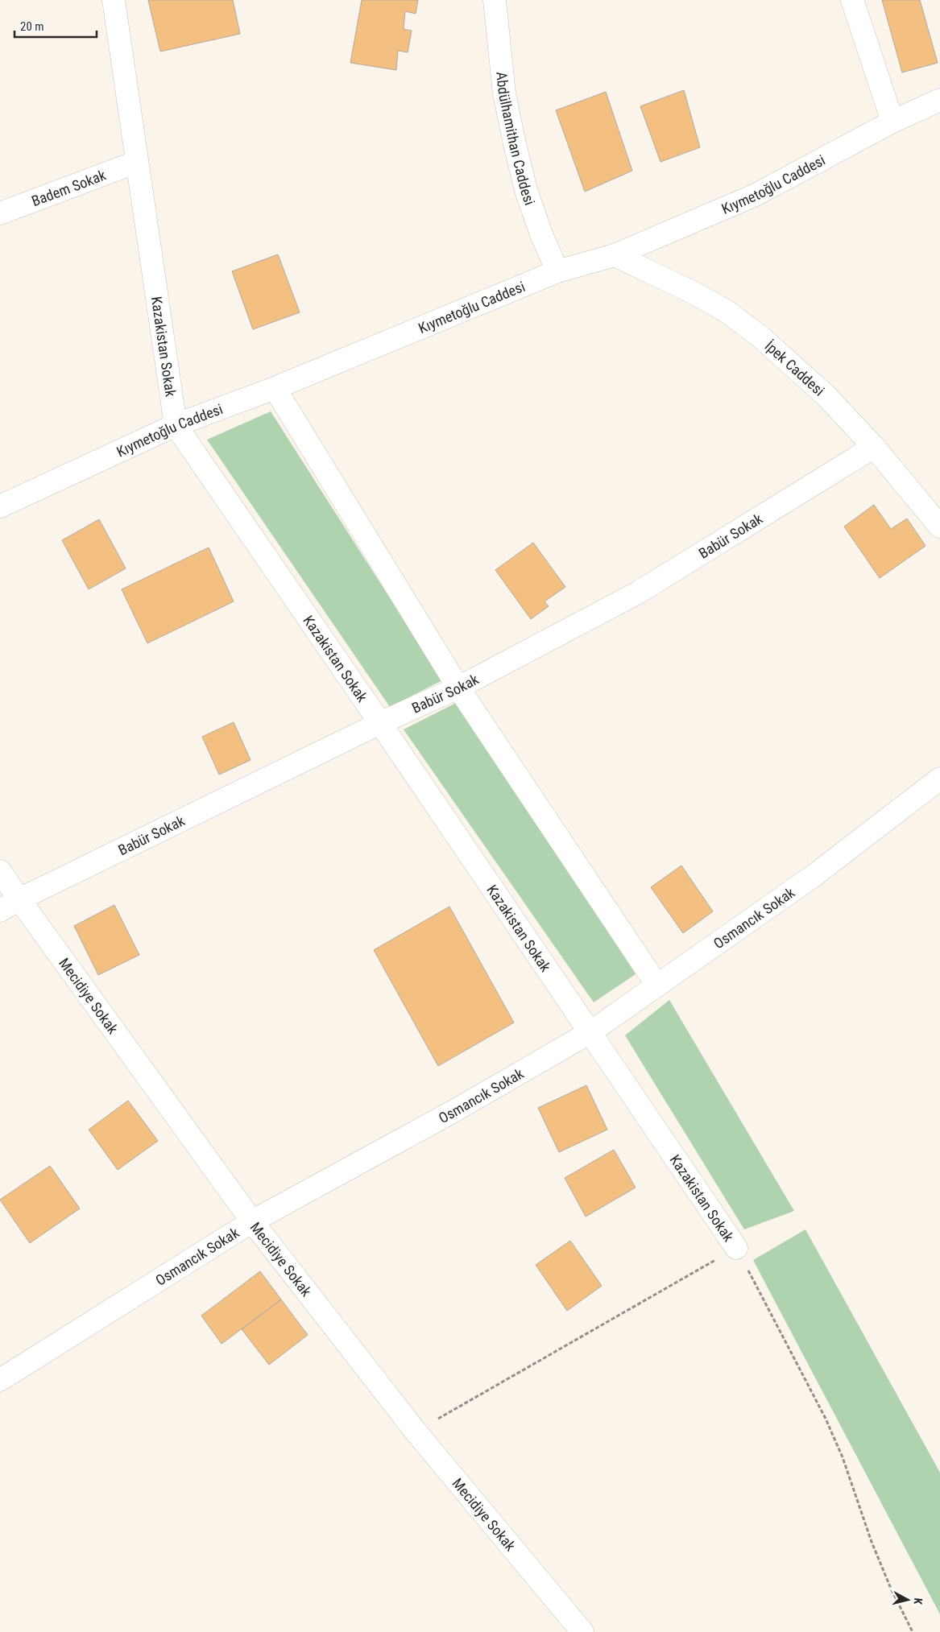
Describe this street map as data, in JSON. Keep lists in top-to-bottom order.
{
  "streets": {
    "street": [
      "Abdülhamithan Caddesi",
      "Kıymetoğlu Caddesi",
      "Badem Sokak",
      "Kazakistan Sokak",
      "İpek Caddesi",
      "Babür Sokak",
      "Osmancık Sokak",
      "Mecidiye Sokak"
    ]
  },
  "crossings": [
    ["Abdülhamithan Caddesi", "Kıymetoğlu Caddesi"],
    ["Kıymetoğlu Caddesi", "Kazakistan Sokak"],
    ["Kıymetoğlu Caddesi", "İpek Caddesi"],
    ["Badem Sokak", "Kazakistan Sokak"],
    ["Kazakistan Sokak", "Babür Sokak"],
    ["Kazakistan Sokak", "Osmancık Sokak"],
    ["İpek Caddesi", "Babür Sokak"],
    ["Babür Sokak", "Mecidiye Sokak"],
    ["Osmancık Sokak", "Mecidiye Sokak"]
  ],
  "scale_bar": "20 m",
  "north": "right"
}
